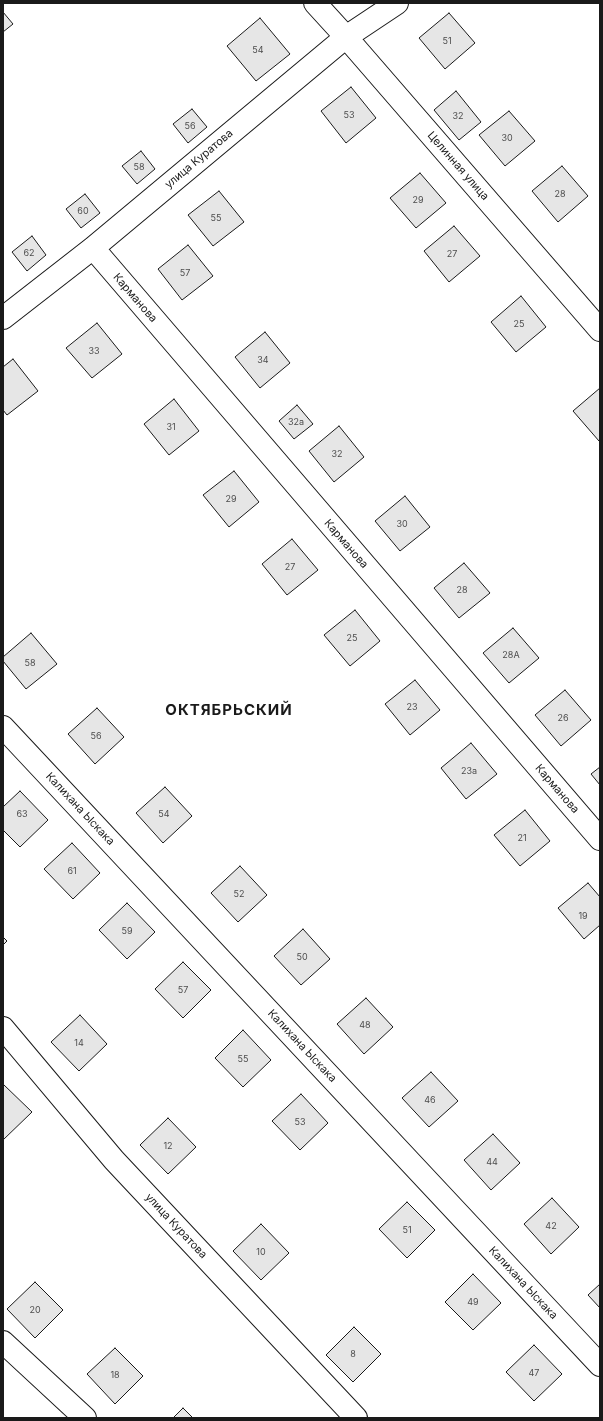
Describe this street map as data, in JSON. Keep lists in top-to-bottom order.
{
  "streets": {
    "street": [
      "улица Куратова",
      "Целинная улица",
      "Карманова",
      "Калихана Ыскака"
    ]
  },
  "crossings": [
    ["улица Куратова", "Целинная улица"],
    ["улица Куратова", "Карманова"]
  ],
  "districts": ["ОКТЯБРЬСКИЙ"],
  "house_numbers": [
    "51",
    "54",
    "53",
    "32",
    "56",
    "30",
    "58",
    "28",
    "29",
    "60",
    "55",
    "62",
    "27",
    "57",
    "25",
    "33",
    "34",
    "32а",
    "31",
    "32",
    "29",
    "30",
    "27",
    "28",
    "25",
    "28А",
    "58",
    "23",
    "26",
    "56",
    "23а",
    "63",
    "54",
    "21",
    "61",
    "52",
    "19",
    "59",
    "50",
    "57",
    "48",
    "14",
    "55",
    "46",
    "53",
    "12",
    "44",
    "42",
    "51",
    "10",
    "49",
    "20",
    "8",
    "47",
    "18"
  ]
}
